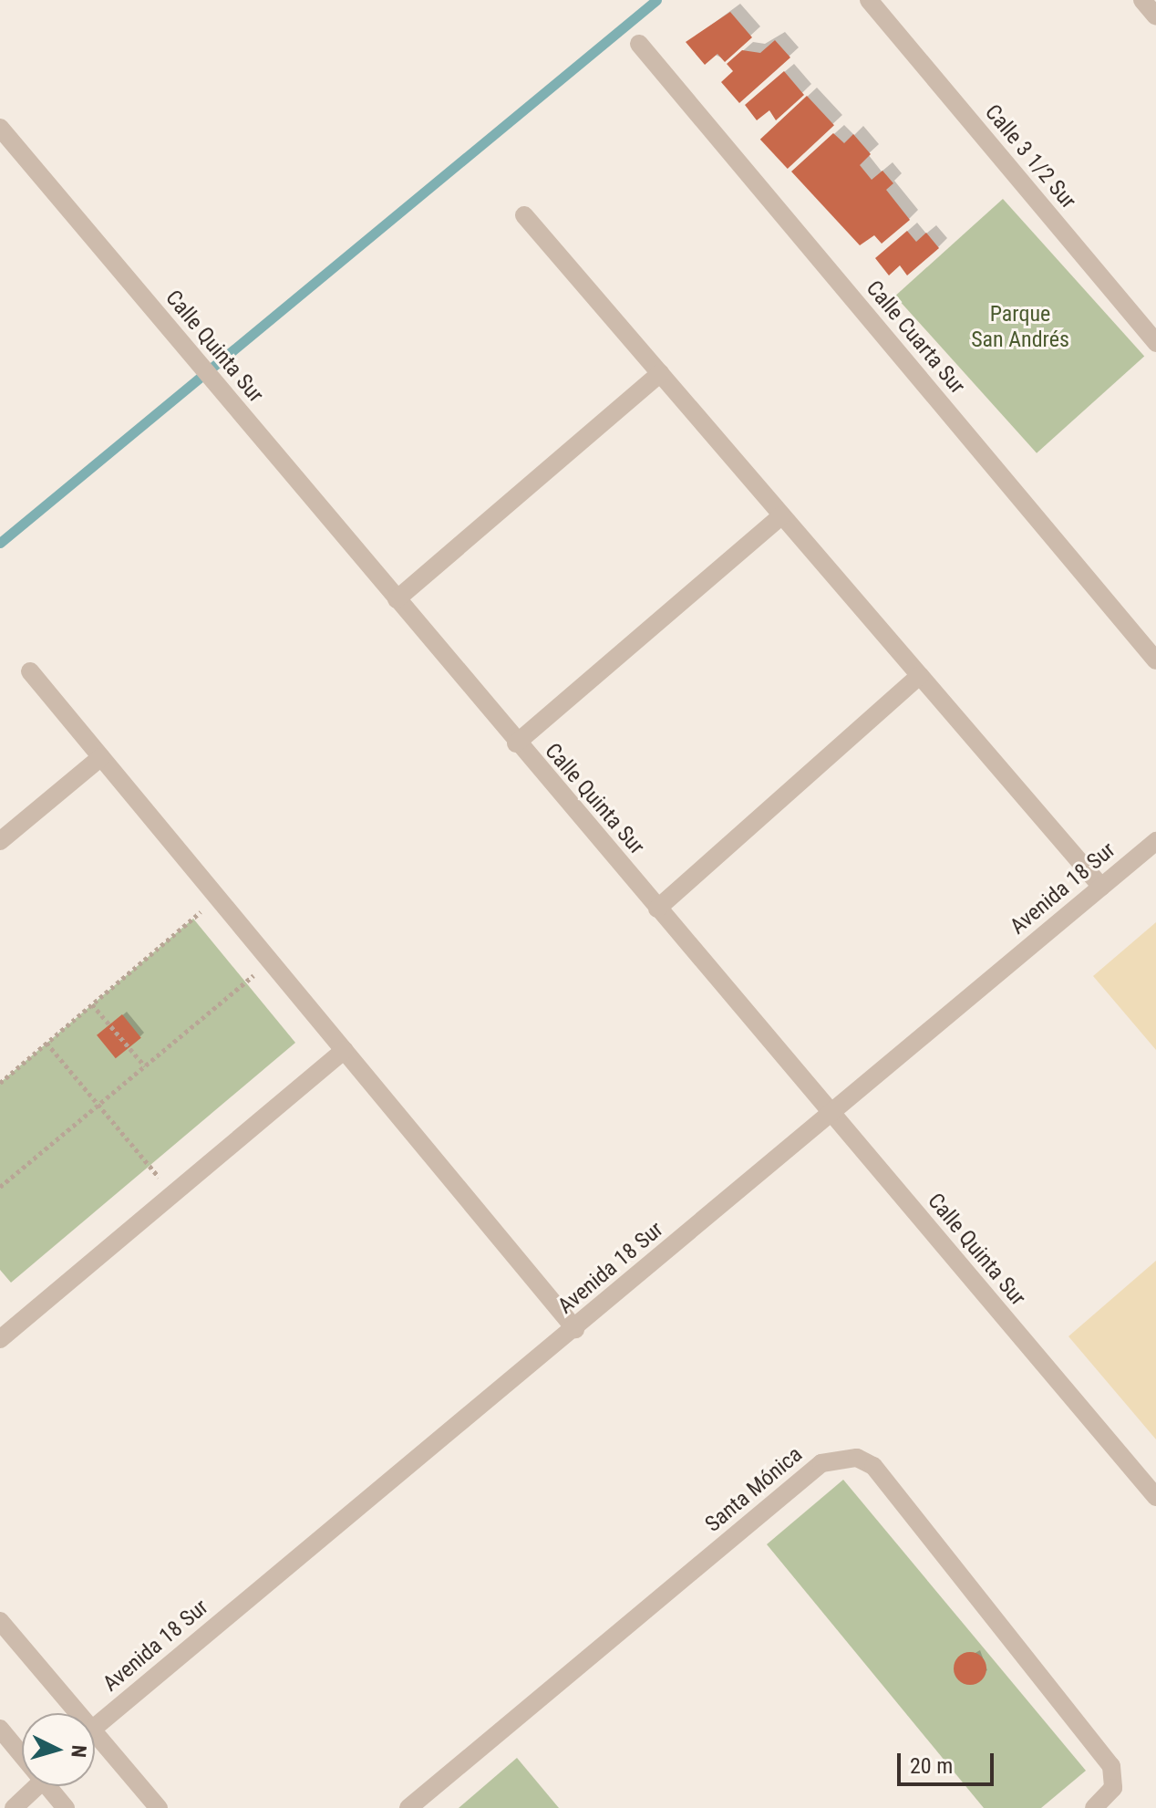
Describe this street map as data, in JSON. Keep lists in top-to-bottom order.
{
  "streets": {
    "street": [
      "Calle 3 1/2 Sur",
      "Calle Cuarta Sur",
      "Calle Quinta Sur",
      "Avenida 18 Sur",
      "Santa Mónica"
    ]
  },
  "crossings": [
    ["Calle Quinta Sur", "Avenida 18 Sur"]
  ],
  "parks": ["Parque San Andrés"],
  "scale_bar": "20 m",
  "north": "right"
}
